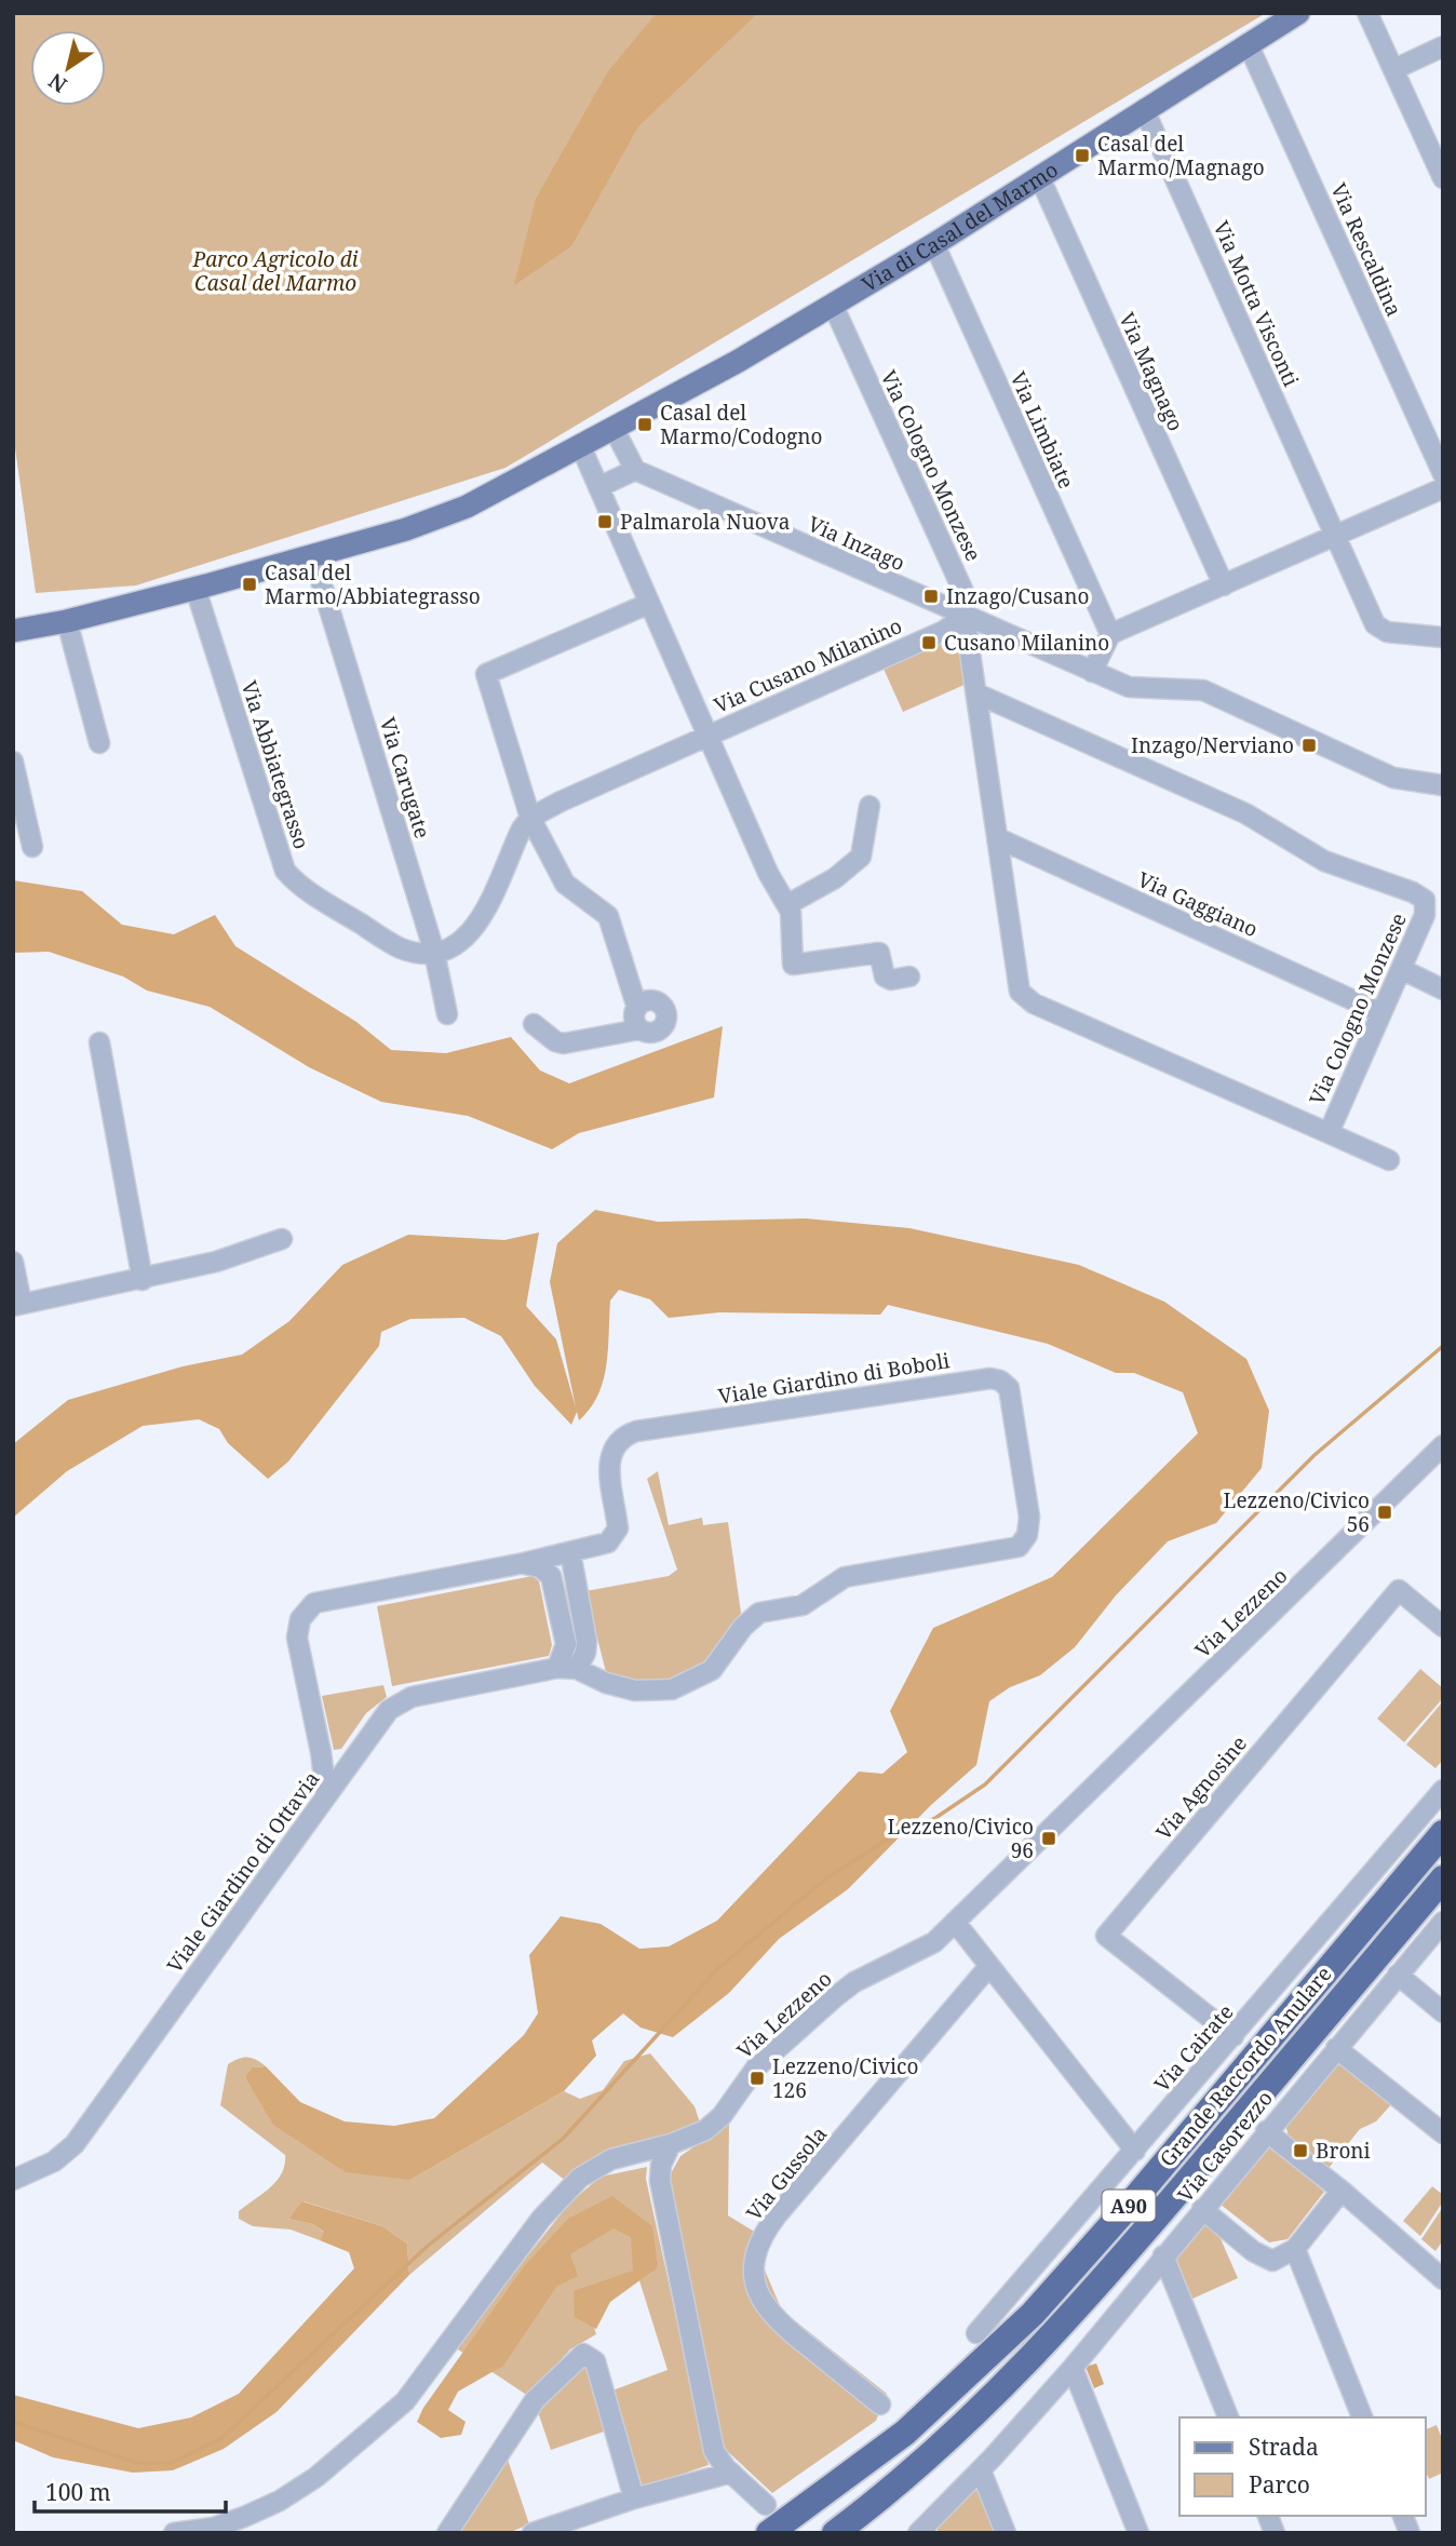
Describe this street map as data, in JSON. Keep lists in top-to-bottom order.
{
  "streets": {
    "highway": ["Grande Raccordo Anulare", "A90"],
    "main road": ["Via di Casal del Marmo"],
    "street": [
      "Via Rescaldina",
      "Via Motta Visconti",
      "Via Magnago",
      "Via Limbiate",
      "Via Cologno Monzese",
      "Via Inzago",
      "Via Cusano Milanino",
      "Via Abbiategrasso",
      "Via Carugate",
      "Via Gaggiano",
      "Viale Giardino di Boboli",
      "Via Lezzeno",
      "Via Agnosine",
      "Viale Giardino di Ottavia",
      "Via Cairate",
      "Via Casorezzo",
      "Via Gussola"
    ]
  },
  "crossings": [
    ["Via di Casal del Marmo", "Via Rescaldina"],
    ["Via di Casal del Marmo", "Via Motta Visconti"],
    ["Via di Casal del Marmo", "Via Magnago"],
    ["Via di Casal del Marmo", "Via Limbiate"],
    ["Via di Casal del Marmo", "Via Cologno Monzese"],
    ["Via Cologno Monzese", "Via Inzago"],
    ["Via Cologno Monzese", "Via Cusano Milanino"],
    ["Via Cologno Monzese", "Via Gaggiano"],
    ["Via Inzago", "Via Cusano Milanino"],
    ["Via Abbiategrasso", "Via Carugate"],
    ["Viale Giardino di Boboli", "Viale Giardino di Ottavia"],
    ["Via Agnosine", "Via Cairate"]
  ],
  "parks": ["Parco Agricolo di Casal del Marmo"],
  "places": {
    "transit": [
      "Casal del Marmo/Magnago",
      "Casal del Marmo/Codogno",
      "Palmarola Nuova",
      "Casal del Marmo/Abbiategrasso",
      "Inzago/Cusano",
      "Cusano Milanino",
      "Inzago/Nerviano",
      "Lezzeno/Civico 56",
      "Lezzeno/Civico 96",
      "Lezzeno/Civico 126",
      "Broni"
    ]
  },
  "legend": ["Strada", "Parco"],
  "scale_bar": "100 m",
  "north": "bottom left"
}
